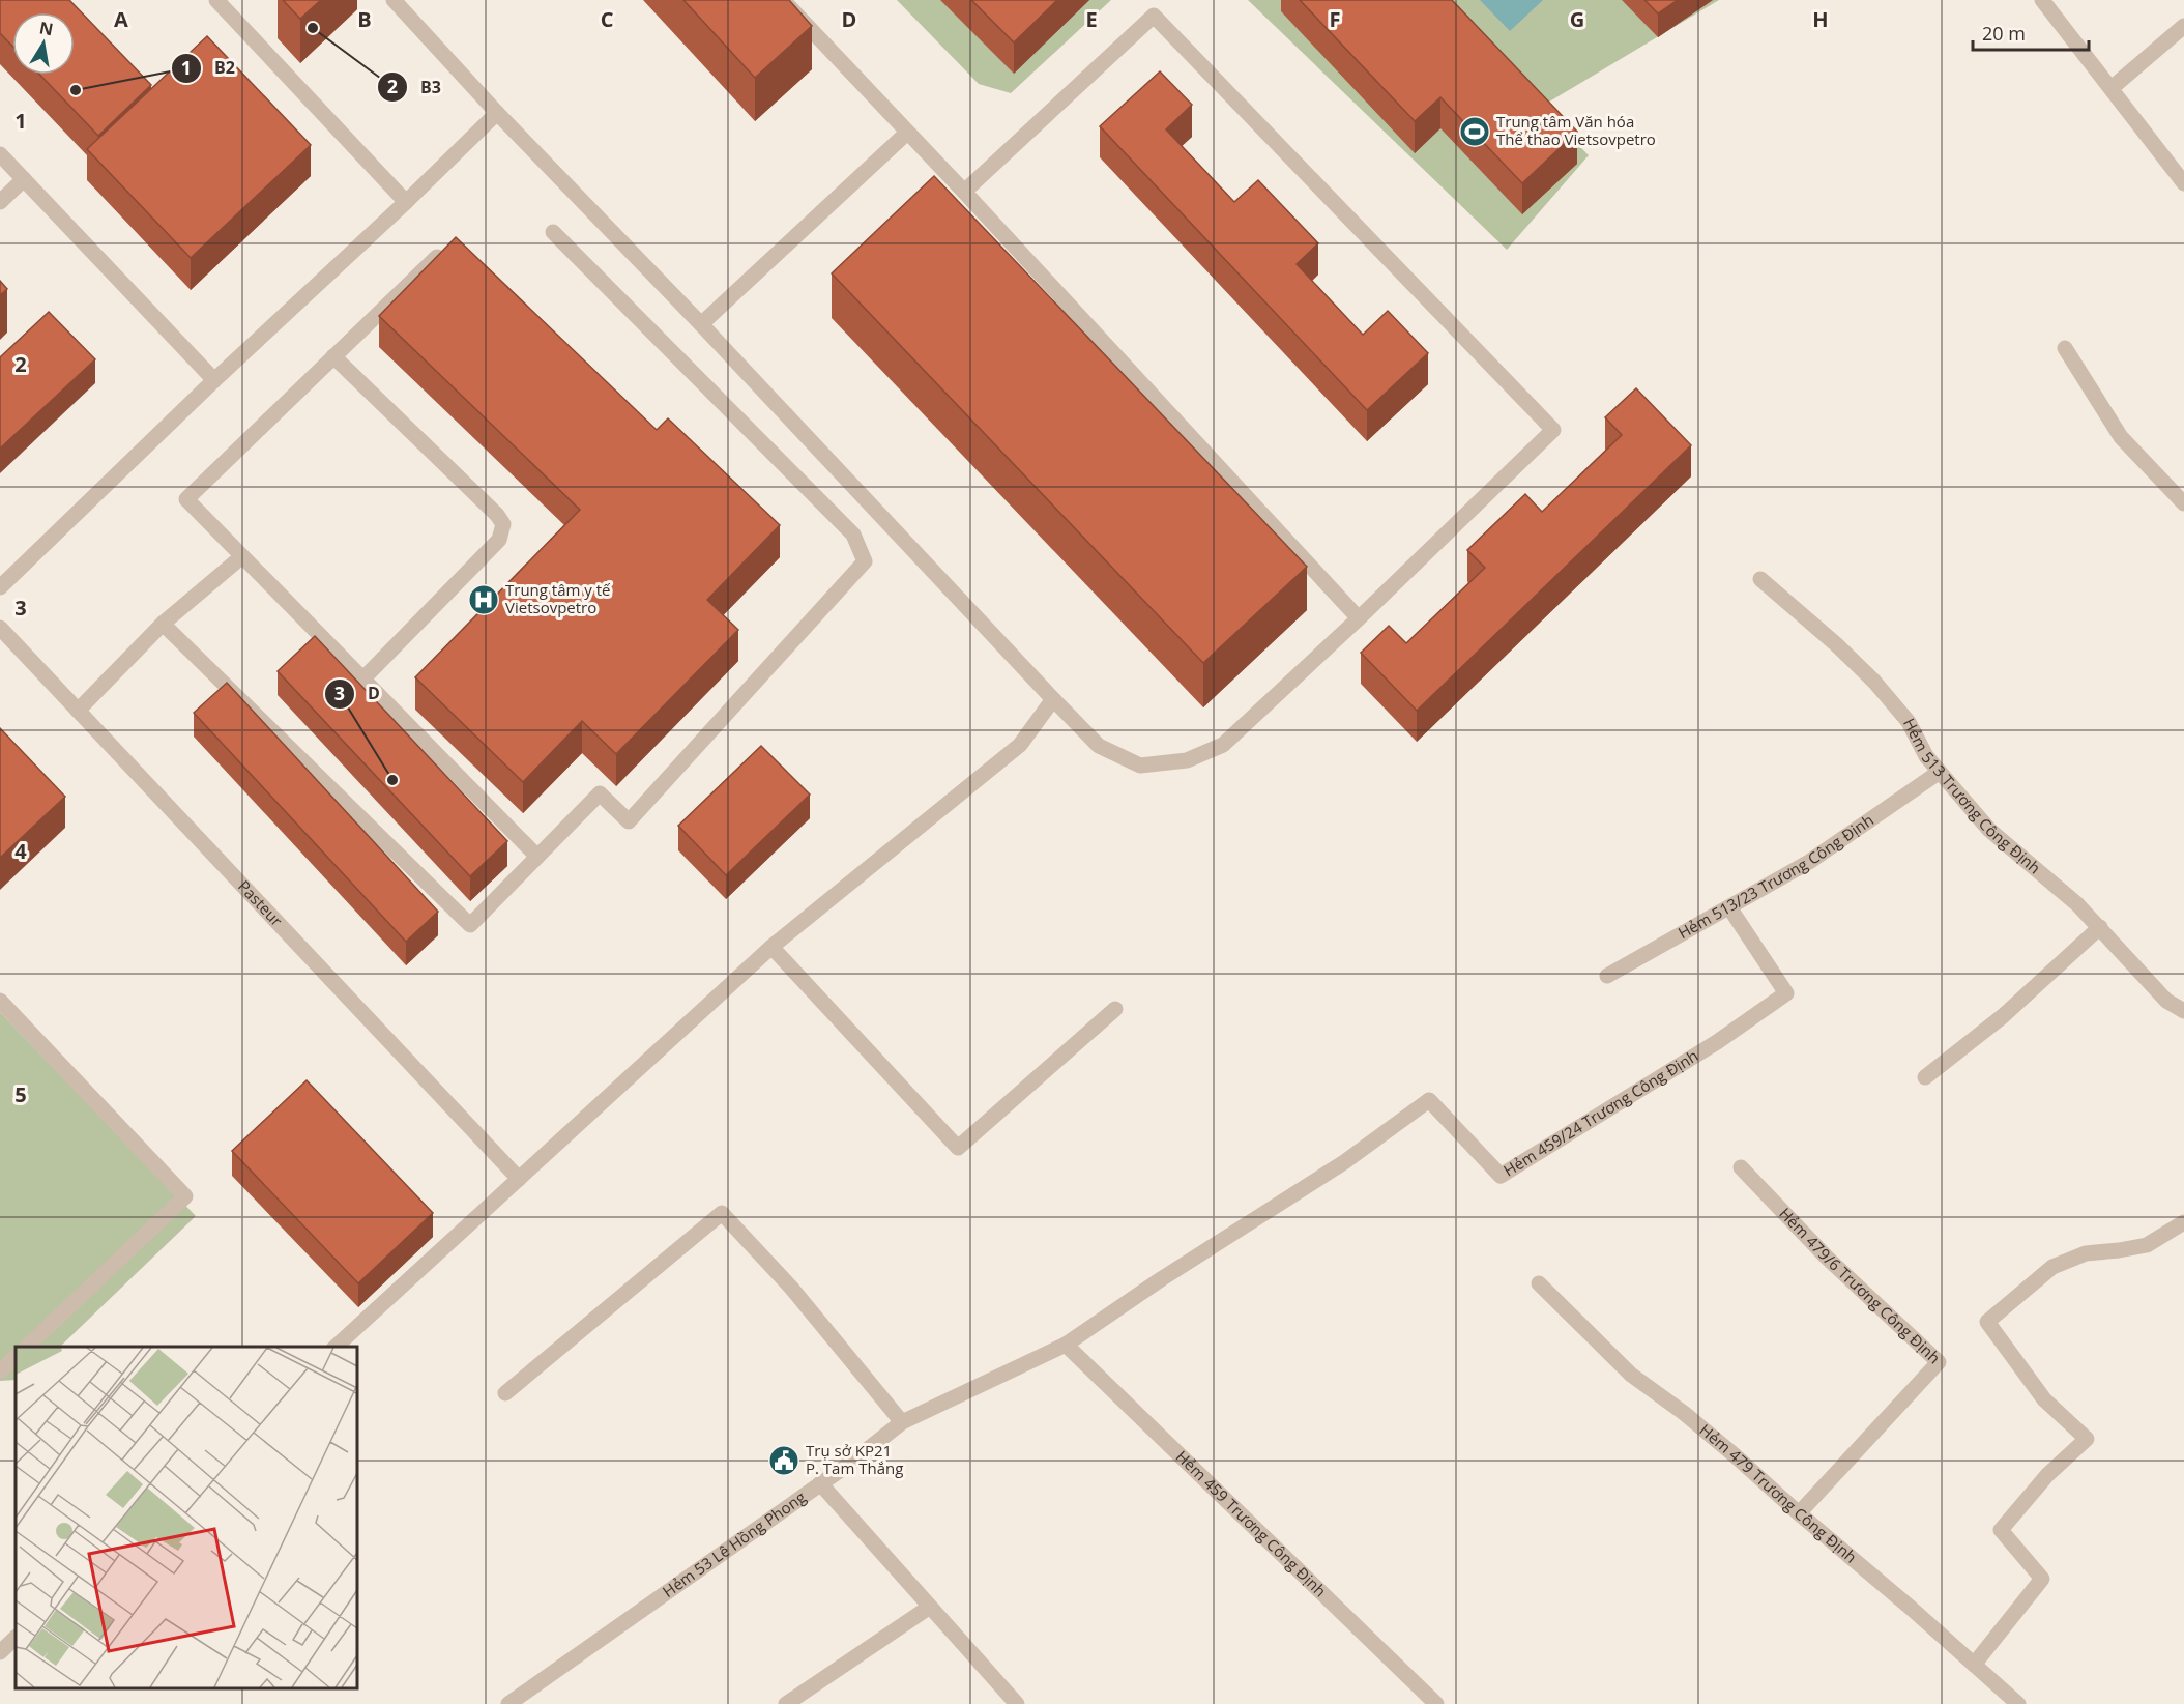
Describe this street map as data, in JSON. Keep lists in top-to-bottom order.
{
  "streets": {
    "street": [
      "Hẻm 513 Trương Công Định",
      "Hẻm 513/23 Trương Công Định",
      "Pasteur",
      "Hẻm 459/24 Trương Công Định",
      "Hẻm 479/6 Trương Công Định",
      "Hẻm 479 Trương Công Định",
      "Hẻm 459 Trương Công Định",
      "Hẻm 53 Lê Hồng Phong"
    ]
  },
  "crossings": [
    ["Hẻm 513 Trương Công Định", "Hẻm 513/23 Trương Công Định"],
    ["Hẻm 513/23 Trương Công Định", "Hẻm 459/24 Trương Công Định"],
    ["Hẻm 459/24 Trương Công Định", "Hẻm 459 Trương Công Định"],
    ["Hẻm 459/24 Trương Công Định", "Hẻm 53 Lê Hồng Phong"],
    ["Hẻm 479/6 Trương Công Định", "Hẻm 479 Trương Công Định"],
    ["Hẻm 459 Trương Công Định", "Hẻm 53 Lê Hồng Phong"]
  ],
  "places": {
    "other": ["B3", "B2", "D"],
    "sports": ["Trung tâm Văn hóa Thể thao Vietsovpetro"],
    "hospital": ["Trung tâm y tế Vietsovpetro"],
    "public building": ["Trụ sở KP21 P. Tam Thắng"]
  },
  "scale_bar": "20 m",
  "north": "top",
  "grid": {
    "columns": [
      "A",
      "B",
      "C",
      "D",
      "E",
      "F",
      "G",
      "H"
    ],
    "rows": [
      "1",
      "2",
      "3",
      "4",
      "5"
    ]
  }
}
